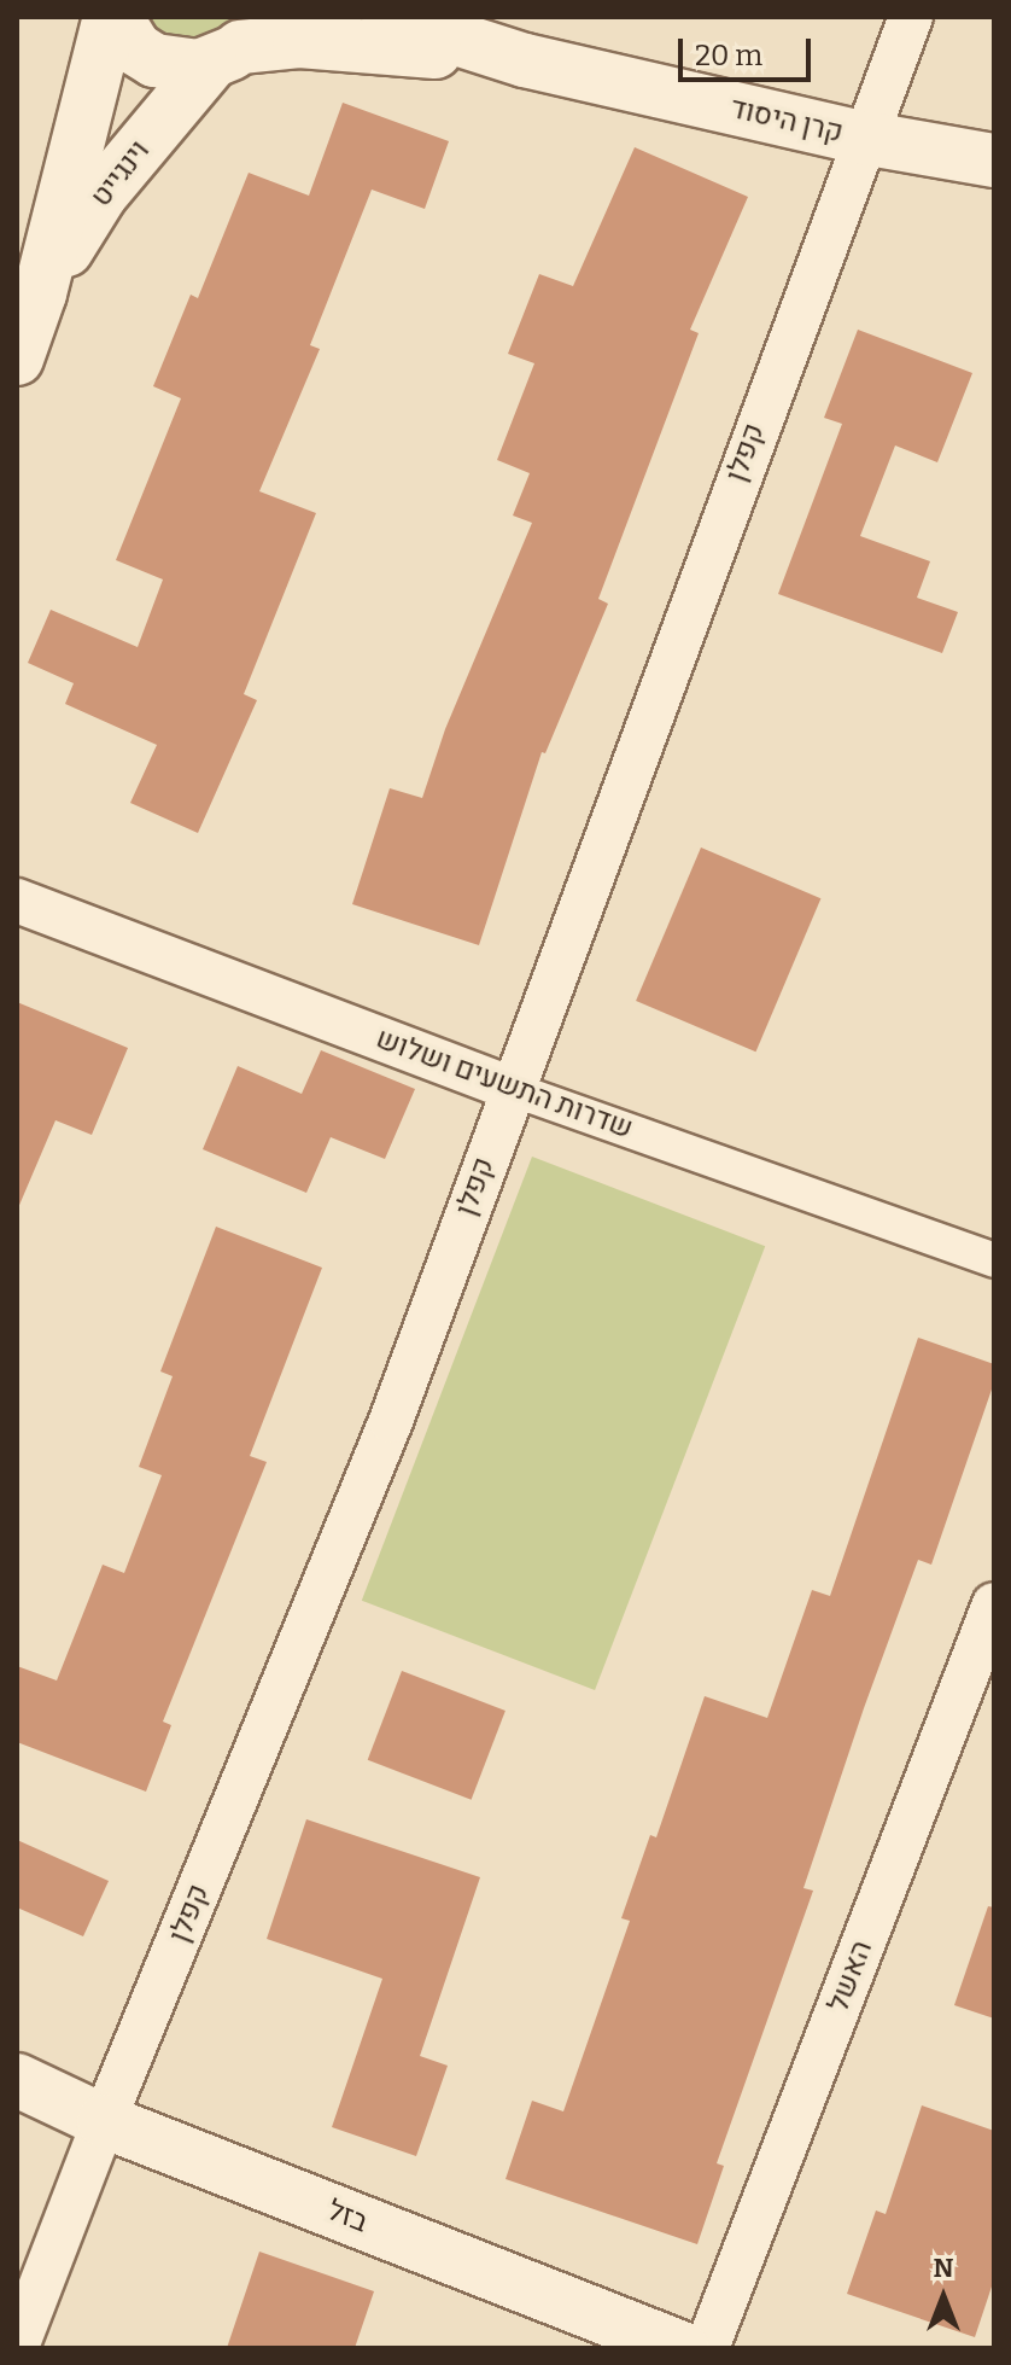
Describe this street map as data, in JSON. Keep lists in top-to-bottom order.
{
  "streets": {
    "street": [
      "קרן היסוד",
      "וינגייט",
      "קפלן",
      "שדרות התשעים ושלוש",
      "האשל",
      "בזל"
    ]
  },
  "crossings": [
    ["קרן היסוד", "וינגייט"],
    ["קרן היסוד", "קפלן"],
    ["קפלן", "שדרות התשעים ושלוש"],
    ["קפלן", "בזל"]
  ],
  "scale_bar": "20 m",
  "north": "top"
}
